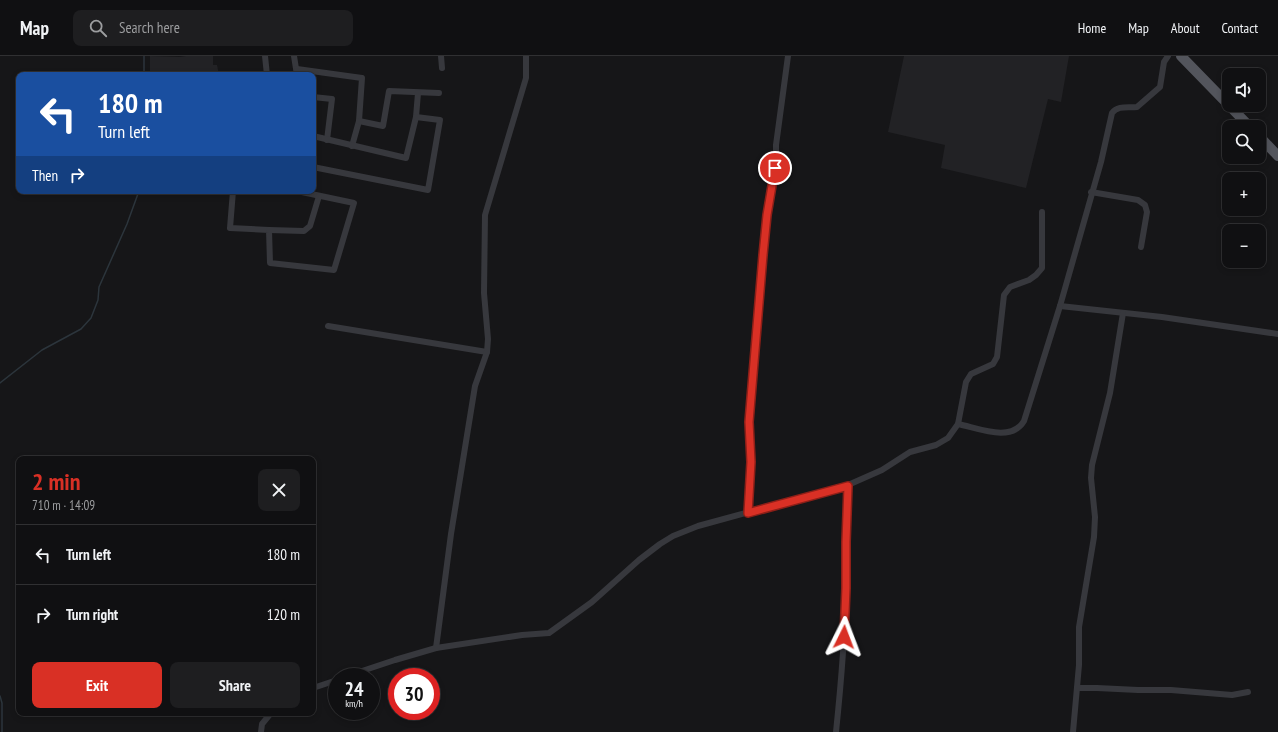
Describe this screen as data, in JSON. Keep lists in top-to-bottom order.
{
  "page": {
    "header": "Map",
    "search": "Search here",
    "nav": [
      "Home",
      "Map",
      "About",
      "Contact"
    ],
    "map_buttons": ["+", "−"],
    "turn": ["180 m", "Turn left"],
    "then": "Then",
    "heading": ["2 min", "710 m · 14:09"],
    "list": [
      {
        "name": "Turn left",
        "value": "180 m"
      },
      {
        "name": "Turn right",
        "value": "120 m"
      }
    ],
    "buttons": ["Exit", "Share"],
    "speed": "24 km/h",
    "limit": "30"
  }
}
